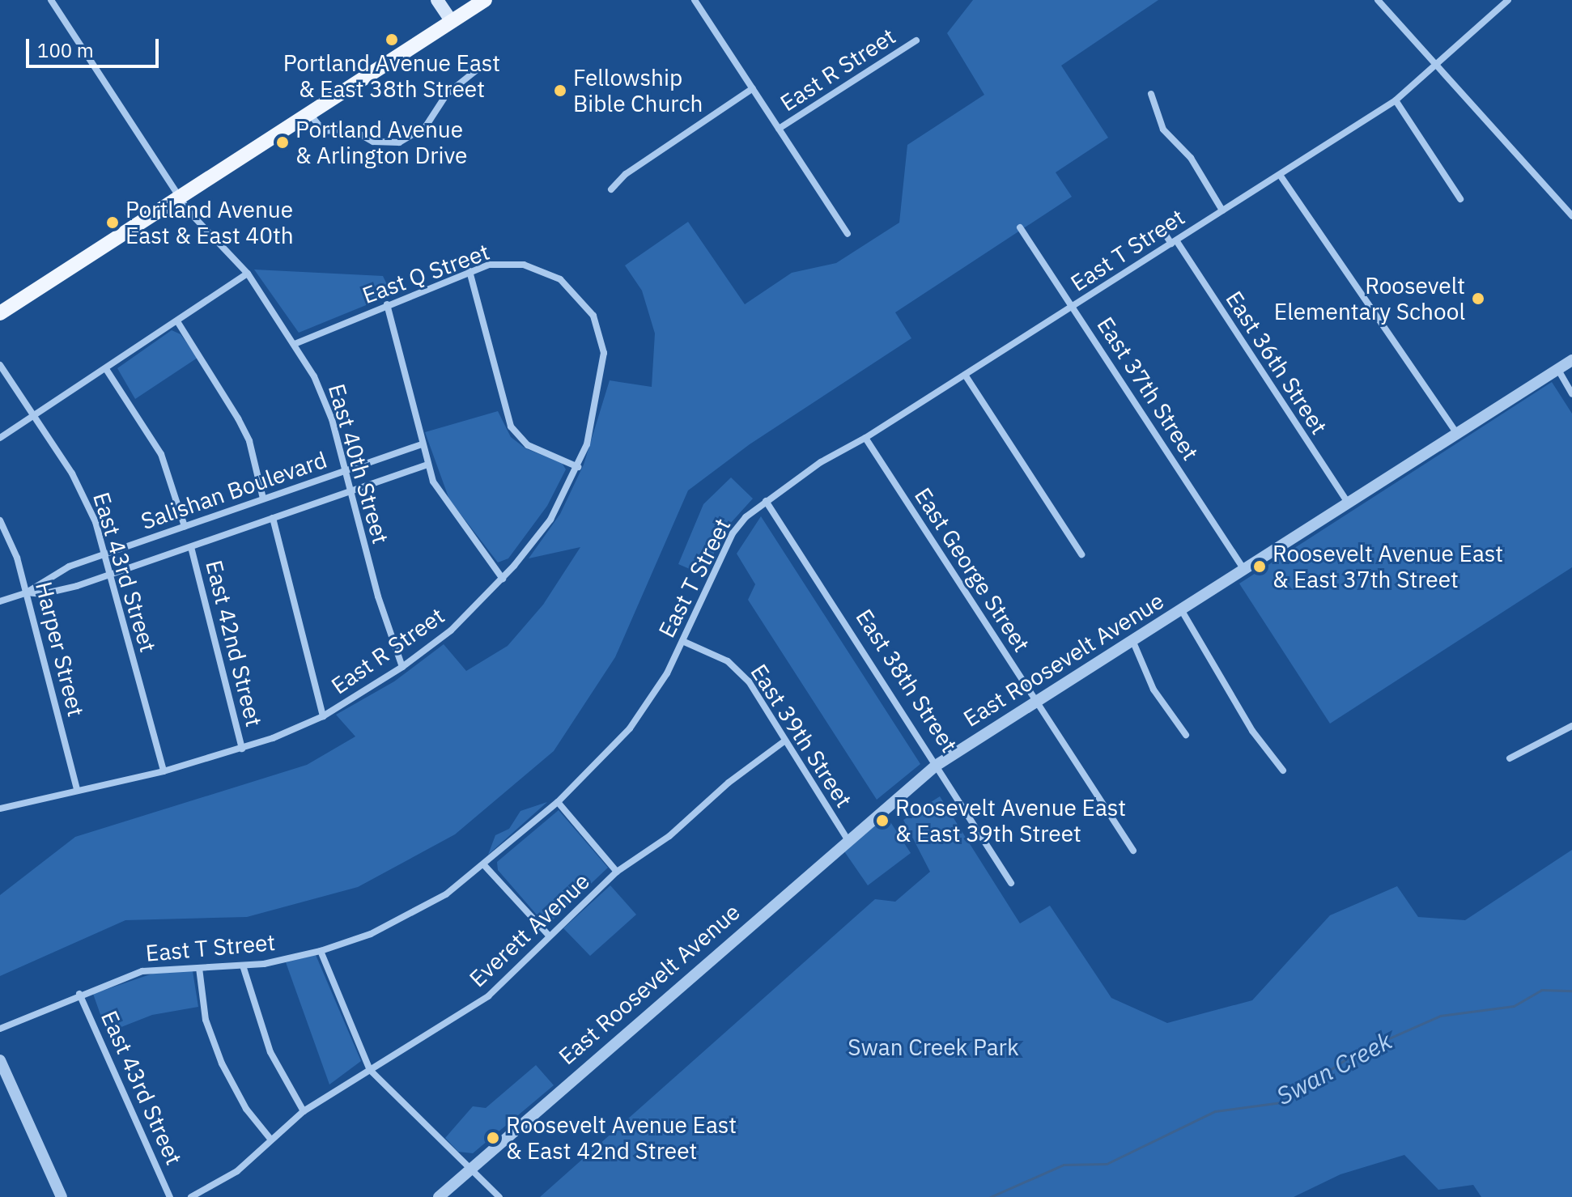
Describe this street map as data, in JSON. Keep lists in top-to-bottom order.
{
  "streets": {
    "street": [
      "East R Street",
      "East T Street",
      "East Q Street",
      "East 36th Street",
      "East 37th Street",
      "East 40th Street",
      "Salishan Boulevard",
      "East George Street",
      "East 43rd Street",
      "East 42nd Street",
      "Harper Street",
      "East Roosevelt Avenue",
      "East 38th Street",
      "East 39th Street",
      "Everett Avenue"
    ]
  },
  "crossings": [
    ["East R Street", "East Q Street"],
    ["East R Street", "East 40th Street"],
    ["East R Street", "East 43rd Street"],
    ["East R Street", "East 42nd Street"],
    ["East R Street", "Harper Street"],
    ["East T Street", "East 36th Street"],
    ["East T Street", "East 37th Street"],
    ["East T Street", "East George Street"],
    ["East T Street", "East 43rd Street"],
    ["East T Street", "East 38th Street"],
    ["East T Street", "East 39th Street"],
    ["East Q Street", "East 40th Street"],
    ["East 36th Street", "East Roosevelt Avenue"],
    ["East 37th Street", "East Roosevelt Avenue"],
    ["East 40th Street", "Salishan Boulevard"],
    ["Salishan Boulevard", "East 43rd Street"],
    ["Salishan Boulevard", "East 42nd Street"],
    ["Salishan Boulevard", "Harper Street"],
    ["East George Street", "East Roosevelt Avenue"],
    ["East Roosevelt Avenue", "East 38th Street"],
    ["East Roosevelt Avenue", "East 39th Street"],
    ["East 39th Street", "Everett Avenue"]
  ],
  "water": ["Swan Creek"],
  "parks": ["Swan Creek Park"],
  "places": [
    "Portland Avenue East & East 38th Street",
    "Fellowship Bible Church",
    "Portland Avenue & Arlington Drive",
    "Portland Avenue East & East 40th",
    "Roosevelt Elementary School",
    "Roosevelt Avenue East & East 37th Street",
    "Roosevelt Avenue East & East 39th Street",
    "Roosevelt Avenue East & East 42nd Street"
  ],
  "scale_bar": "100 m"
}
